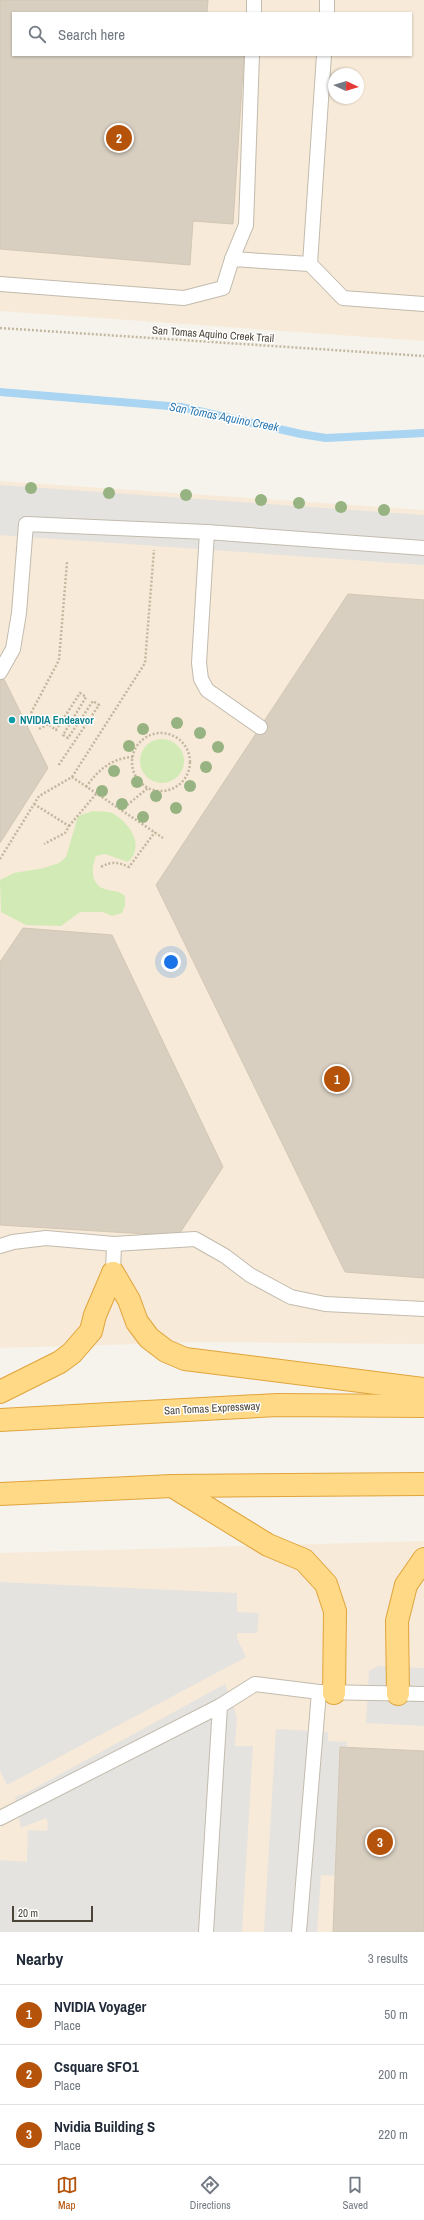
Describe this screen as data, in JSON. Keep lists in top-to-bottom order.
{
  "streets": {
    "highway": ["San Tomas Expressway"],
    "path": ["San Tomas Aquino Creek Trail"]
  },
  "water": ["San Tomas Aquino Creek"],
  "places": ["NVIDIA Endeavor"],
  "scale_bar": "20 m",
  "north": "right",
  "page": {
    "search": "Search here",
    "pins": ["2", "1", "3"],
    "scale": "20 m",
    "heading": ["Nearby", "3 results"],
    "list": [
      {
        "mark": "1",
        "name": "NVIDIA Voyager",
        "note": "Place",
        "value": "50 m"
      },
      {
        "mark": "2",
        "name": "Csquare SFO1",
        "note": "Place",
        "value": "200 m"
      },
      {
        "mark": "3",
        "name": "Nvidia Building S",
        "note": "Place",
        "value": "220 m"
      }
    ],
    "nav": ["Map", "Directions", "Saved"]
  }
}
